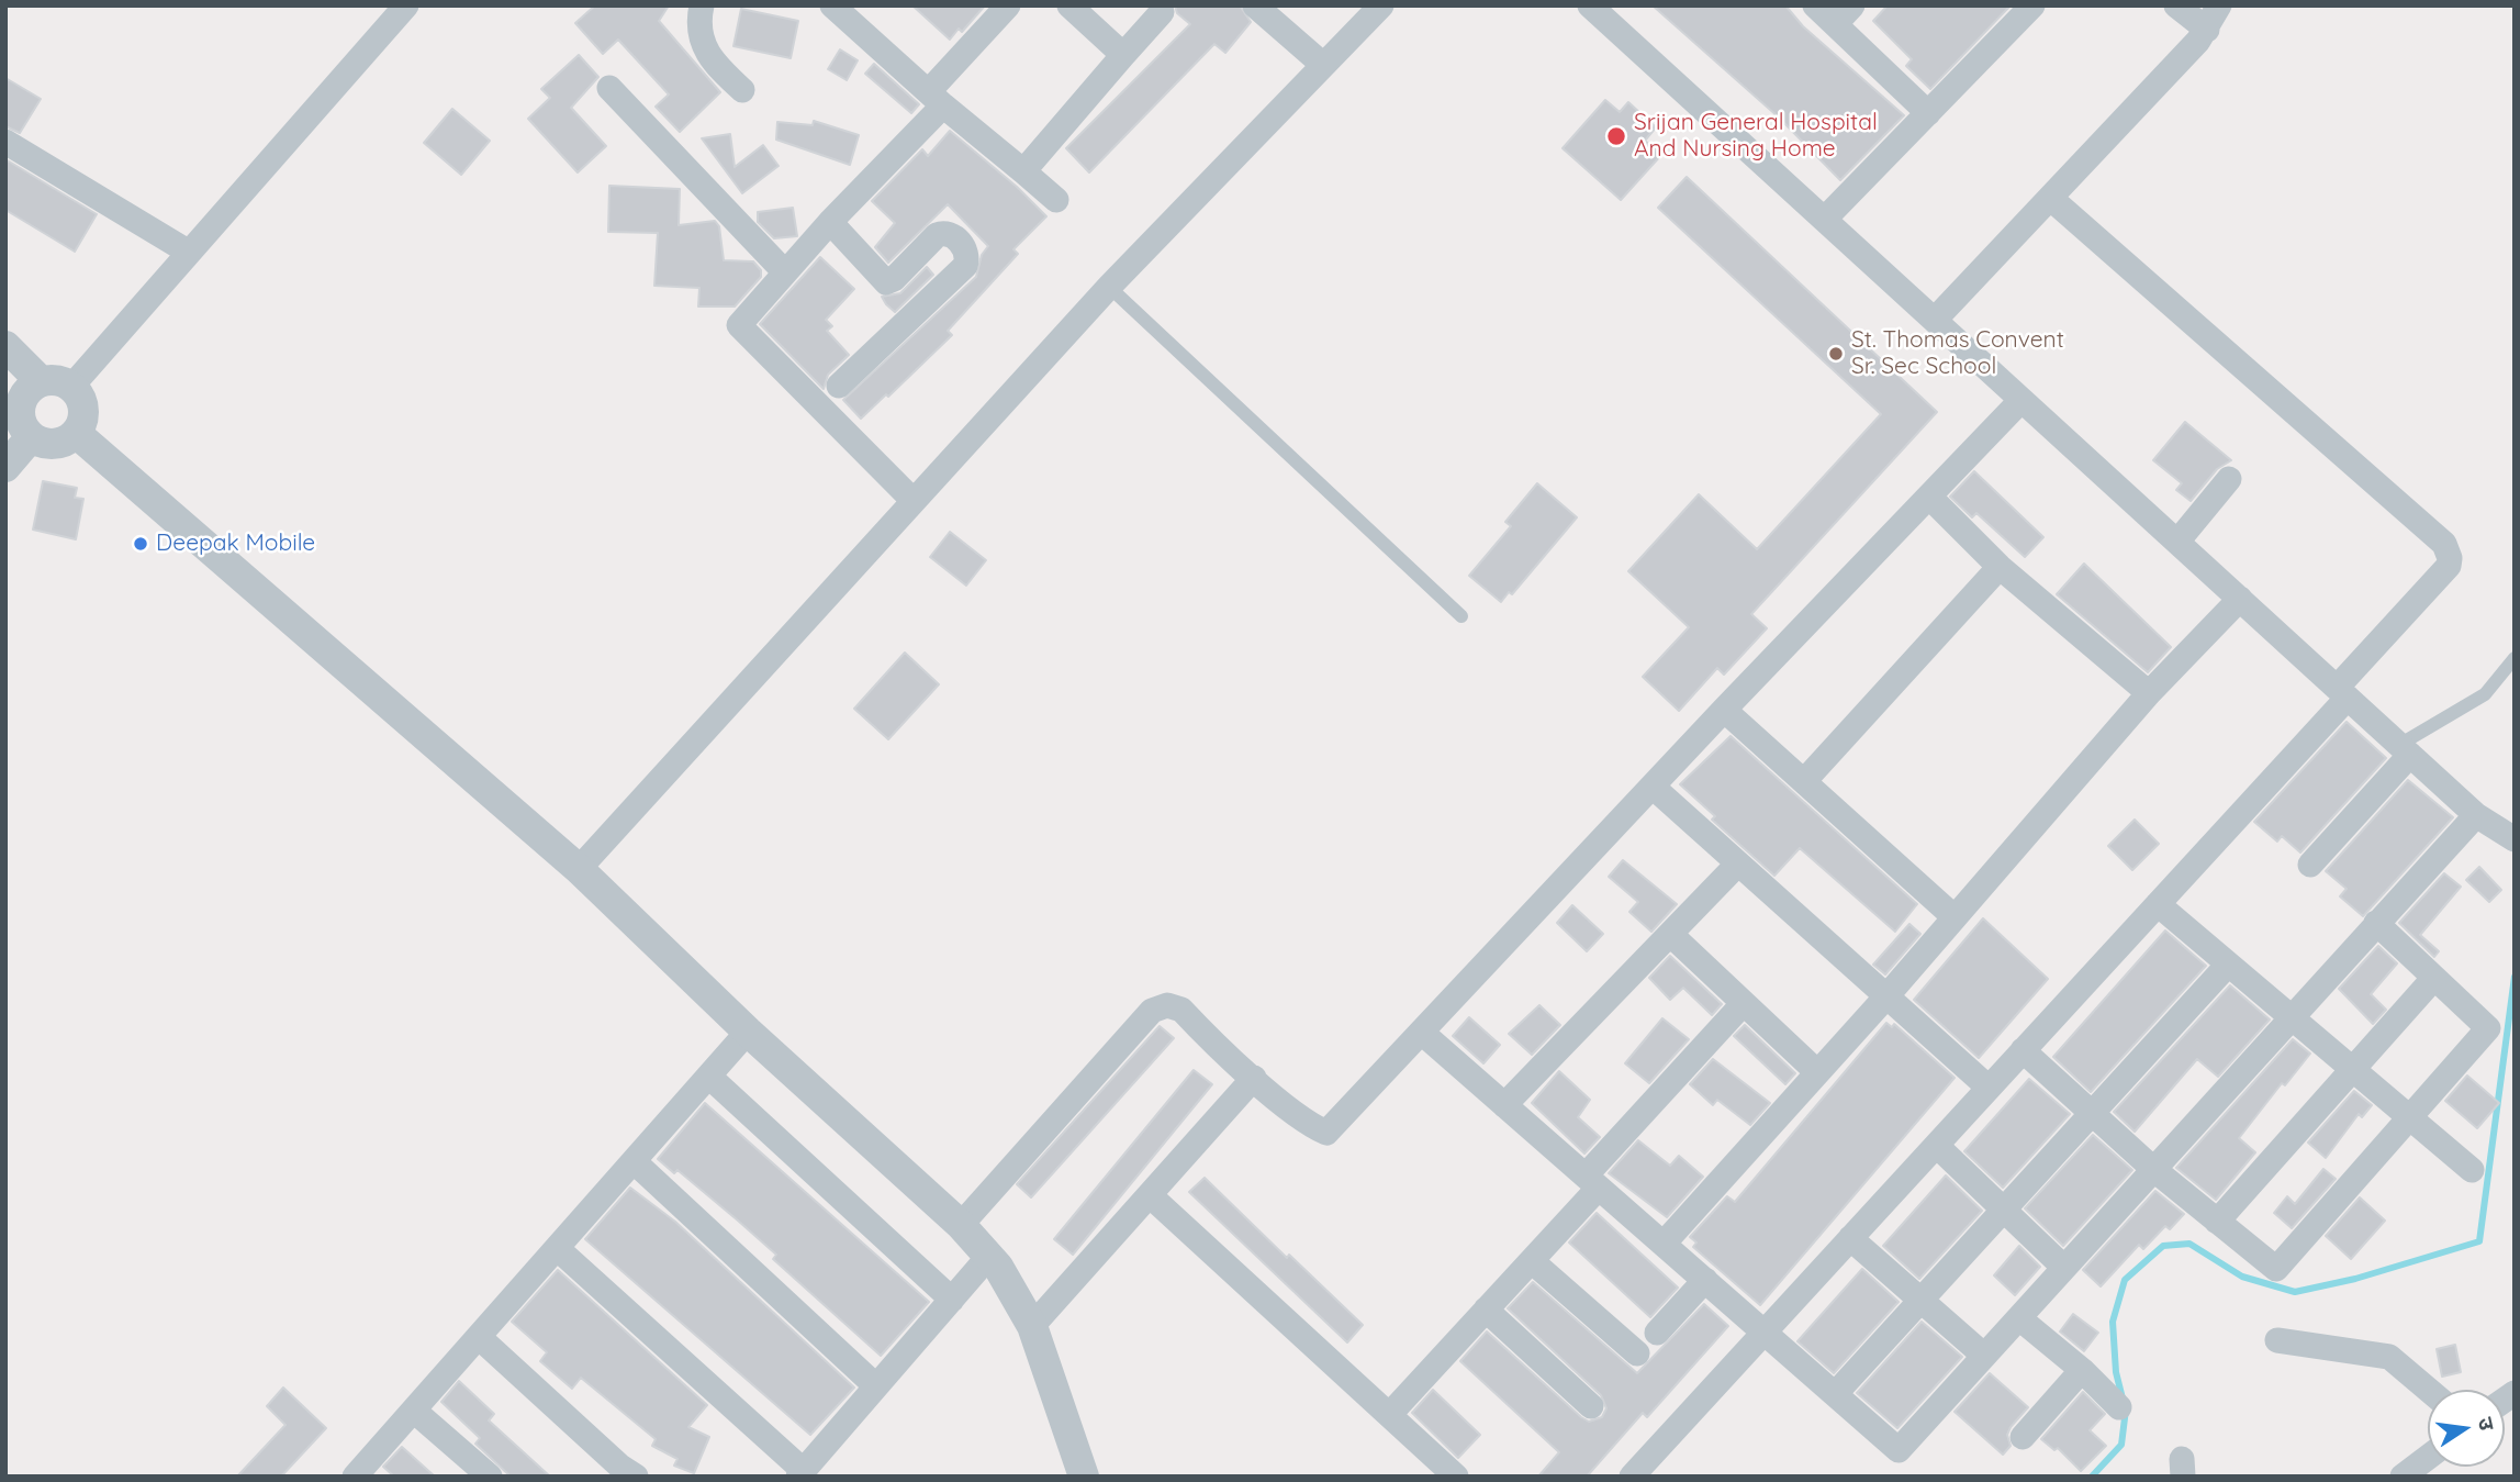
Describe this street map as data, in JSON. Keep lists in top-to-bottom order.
{
  "places": ["Srijan General Hospital And Nursing Home", "St. Thomas Convent Sr. Sec School", "Deepak Mobile"],
  "north": "right"
}
